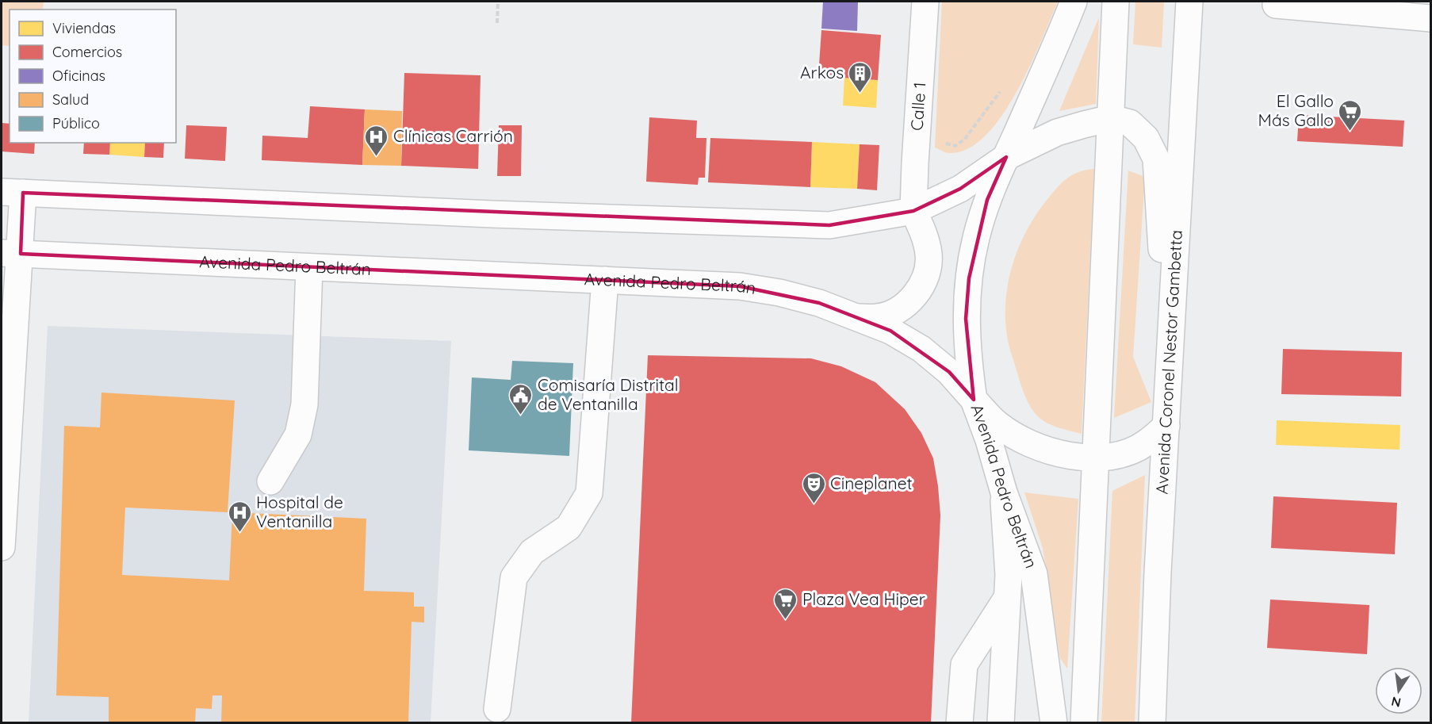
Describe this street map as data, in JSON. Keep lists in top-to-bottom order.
{
  "streets": {
    "main road": ["Calle 1", "Avenida Pedro Beltrán", "Avenida Coronel Nestor Gambetta"]
  },
  "places": {
    "building": ["Arkos"],
    "supermarket": ["El Gallo Más Gallo", "Plaza Vea Hiper"],
    "hospital": ["Clínicas Carrión", "Hospital de Ventanilla"],
    "public building": ["Comisaría Distrital de Ventanilla"],
    "theatre": ["Cineplanet"]
  },
  "legend": [
    "Viviendas",
    "Comercios",
    "Oficinas",
    "Salud",
    "Público"
  ],
  "north": "bottom"
}
